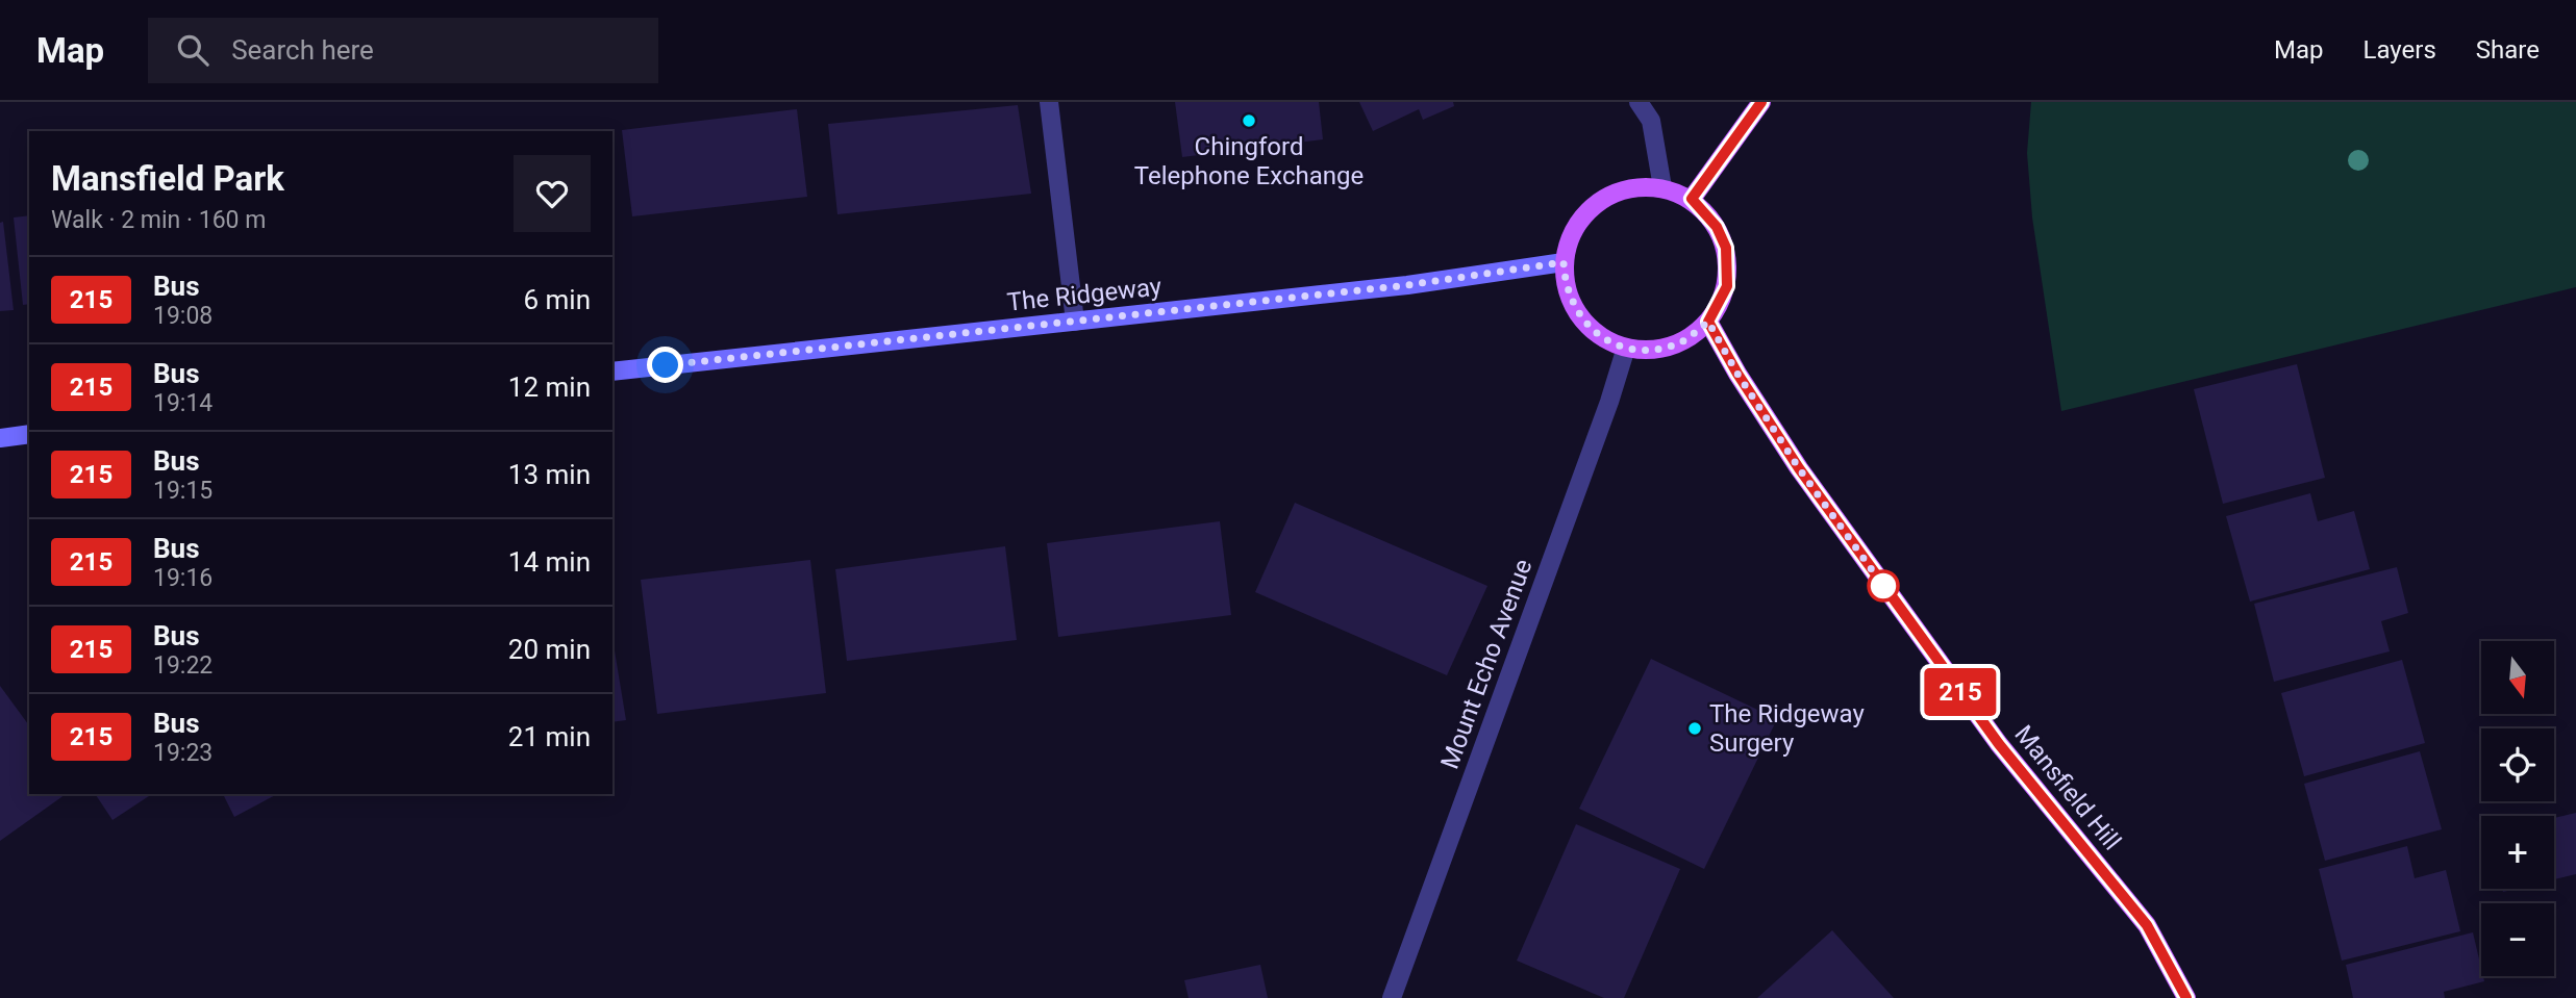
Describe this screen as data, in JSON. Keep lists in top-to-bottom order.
{
  "streets": {
    "main road": ["The Ridgeway", "Mansfield Hill"],
    "street": ["Mount Echo Avenue"]
  },
  "crossings": [
    ["The Ridgeway", "Mount Echo Avenue"],
    ["The Ridgeway", "Mansfield Hill"],
    ["Mount Echo Avenue", "Mansfield Hill"]
  ],
  "places": ["Chingford Telephone Exchange", "The Ridgeway Surgery"],
  "lines": ["bus line 215"],
  "north": "bottom",
  "page": {
    "header": "Map",
    "search": "Search here",
    "nav": ["Map", "Layers", "Share"],
    "on_map": "215",
    "heading": ["Mansfield Park", "Walk · 2 min · 160 m"],
    "list": [
      {
        "mark": "215",
        "name": "Bus",
        "note": "19:08",
        "value": "6 min"
      },
      {
        "mark": "215",
        "name": "Bus",
        "note": "19:14",
        "value": "12 min"
      },
      {
        "mark": "215",
        "name": "Bus",
        "note": "19:15",
        "value": "13 min"
      },
      {
        "mark": "215",
        "name": "Bus",
        "note": "19:16",
        "value": "14 min"
      },
      {
        "mark": "215",
        "name": "Bus",
        "note": "19:22",
        "value": "20 min"
      },
      {
        "mark": "215",
        "name": "Bus",
        "note": "19:23",
        "value": "21 min"
      }
    ],
    "map_buttons": ["+", "−"]
  }
}
